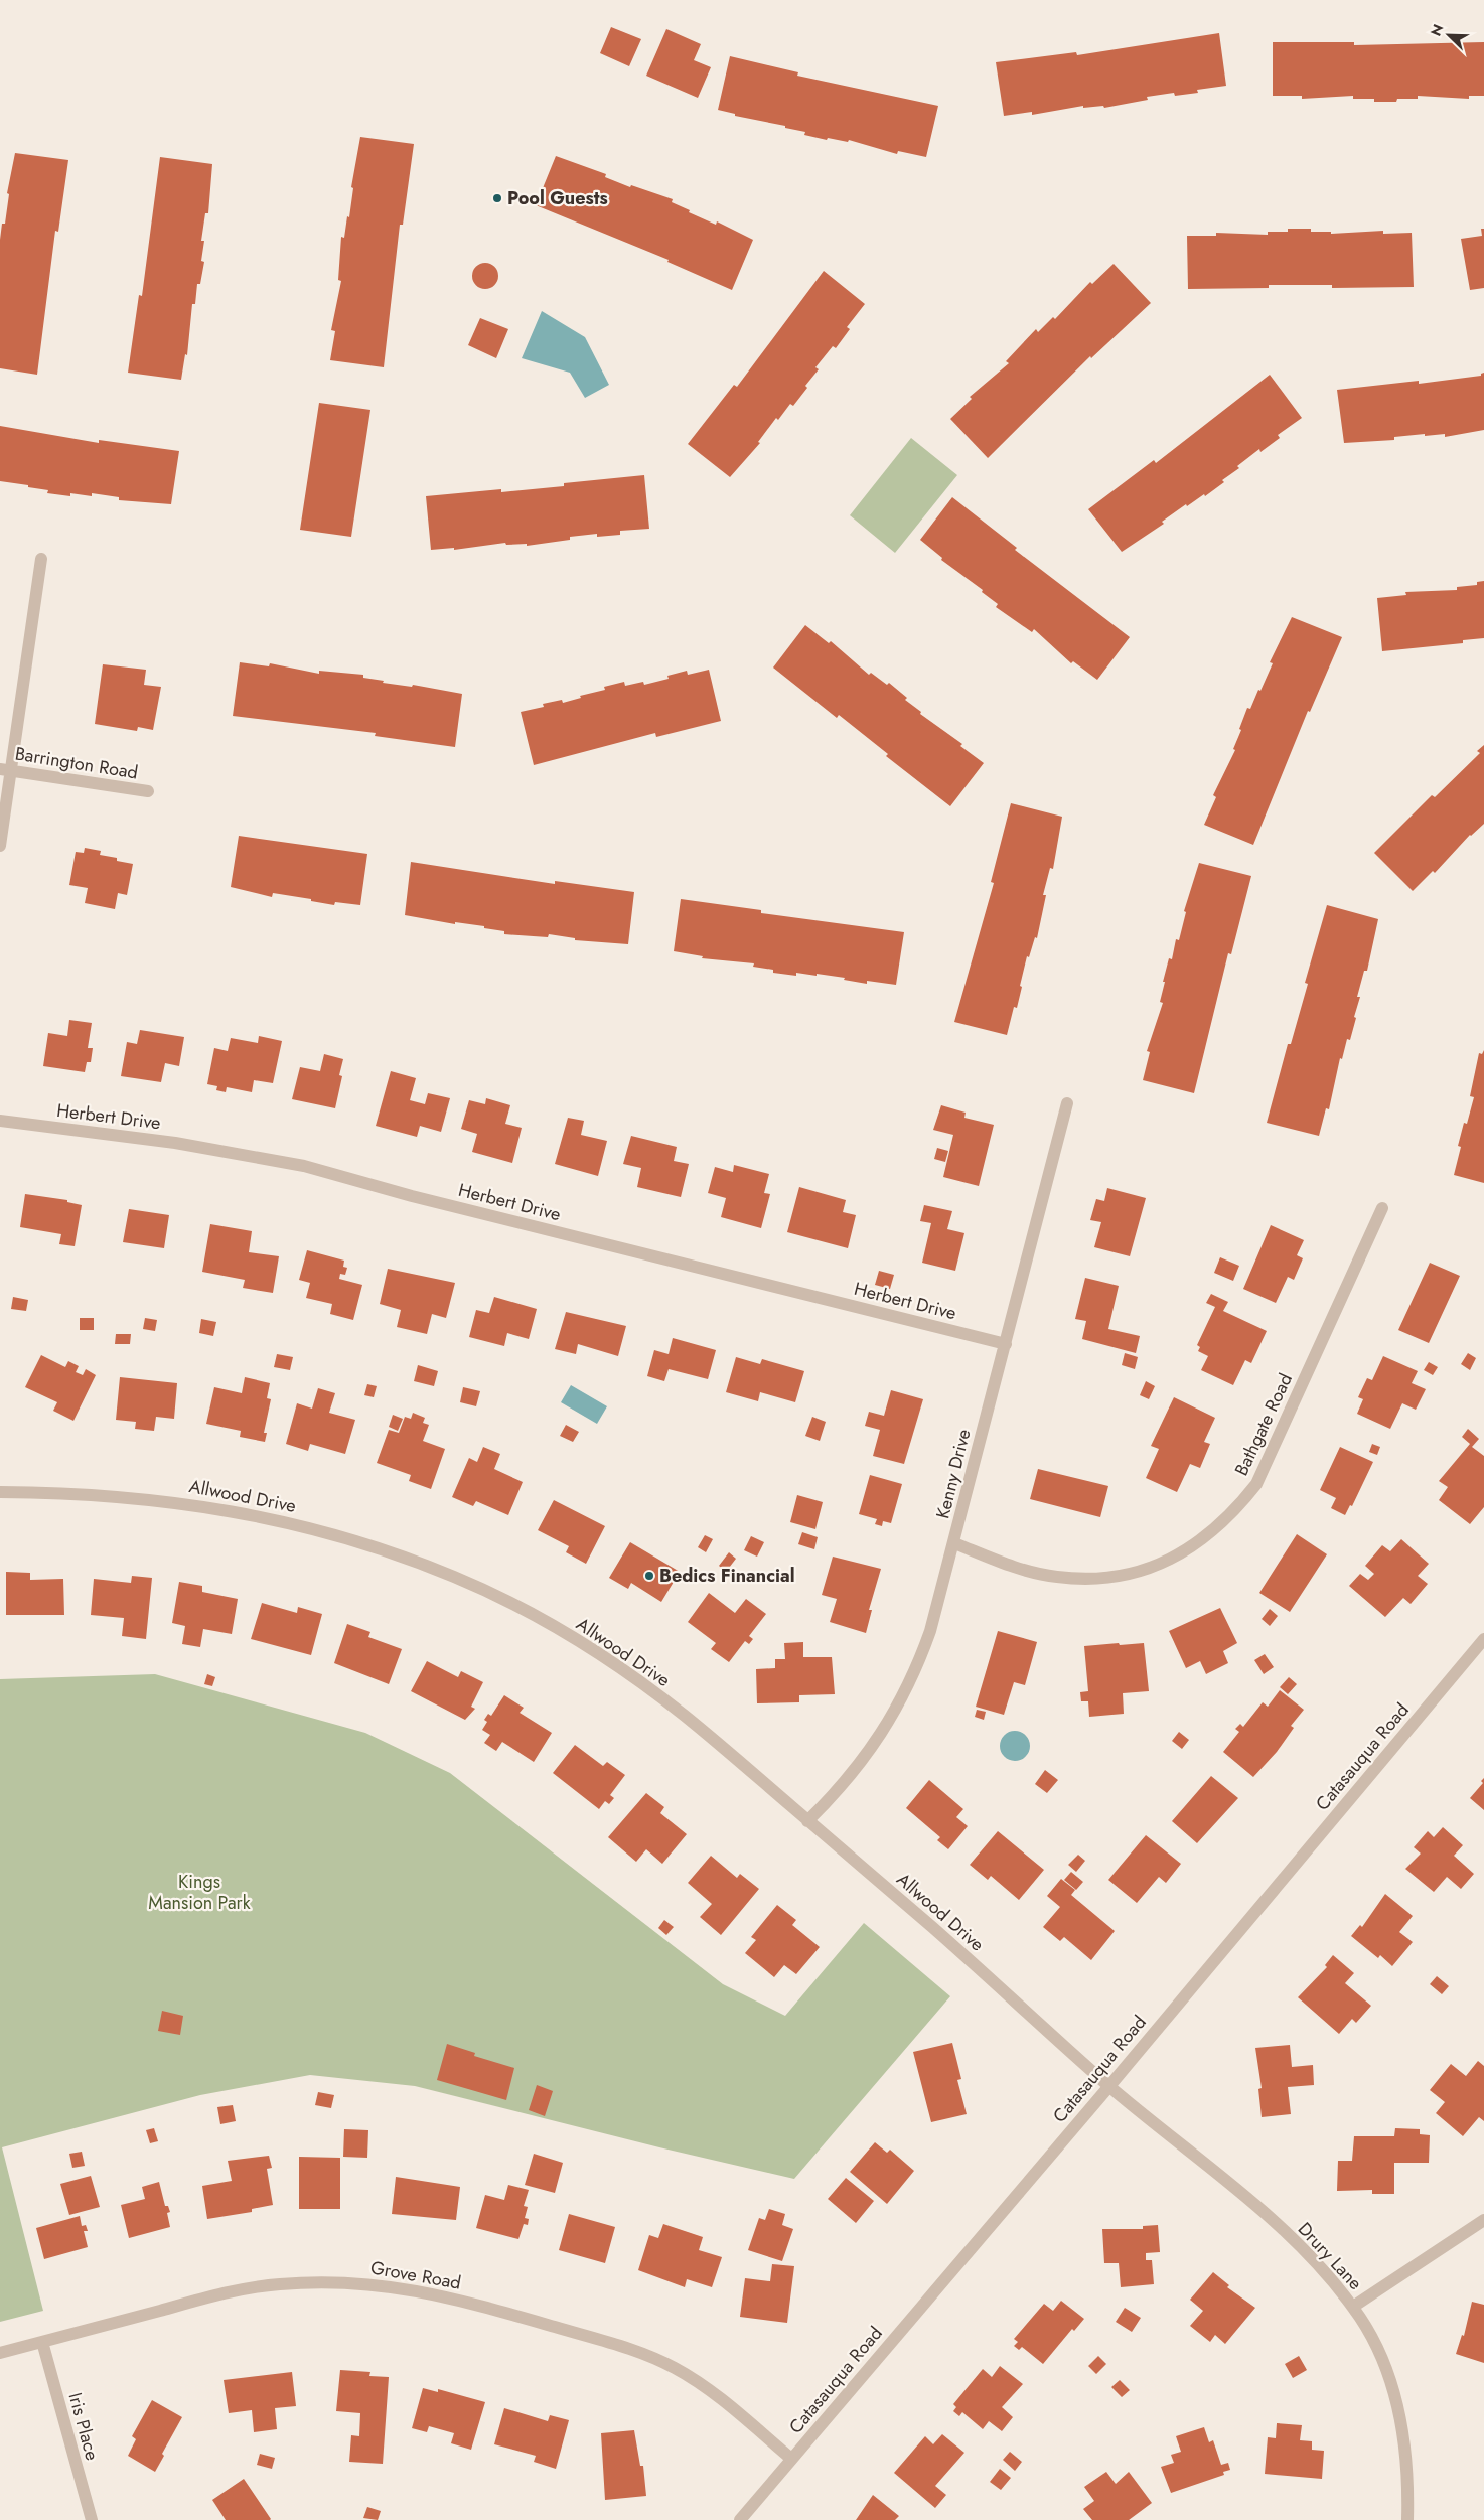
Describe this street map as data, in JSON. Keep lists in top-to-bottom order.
{
  "streets": {
    "street": [
      "Barrington Road",
      "Herbert Drive",
      "Bathgate Road",
      "Kenny Drive",
      "Allwood Drive",
      "Catasauqua Road",
      "Drury Lane",
      "Grove Road",
      "Iris Place"
    ]
  },
  "crossings": [
    ["Herbert Drive", "Kenny Drive"],
    ["Bathgate Road", "Kenny Drive"],
    ["Kenny Drive", "Allwood Drive"],
    ["Allwood Drive", "Catasauqua Road"],
    ["Allwood Drive", "Drury Lane"],
    ["Catasauqua Road", "Drury Lane"],
    ["Catasauqua Road", "Grove Road"],
    ["Grove Road", "Iris Place"]
  ],
  "parks": ["Kings Mansion Park"],
  "places": ["Pool Guests", "Bedics Financial"],
  "north": "top left"
}
